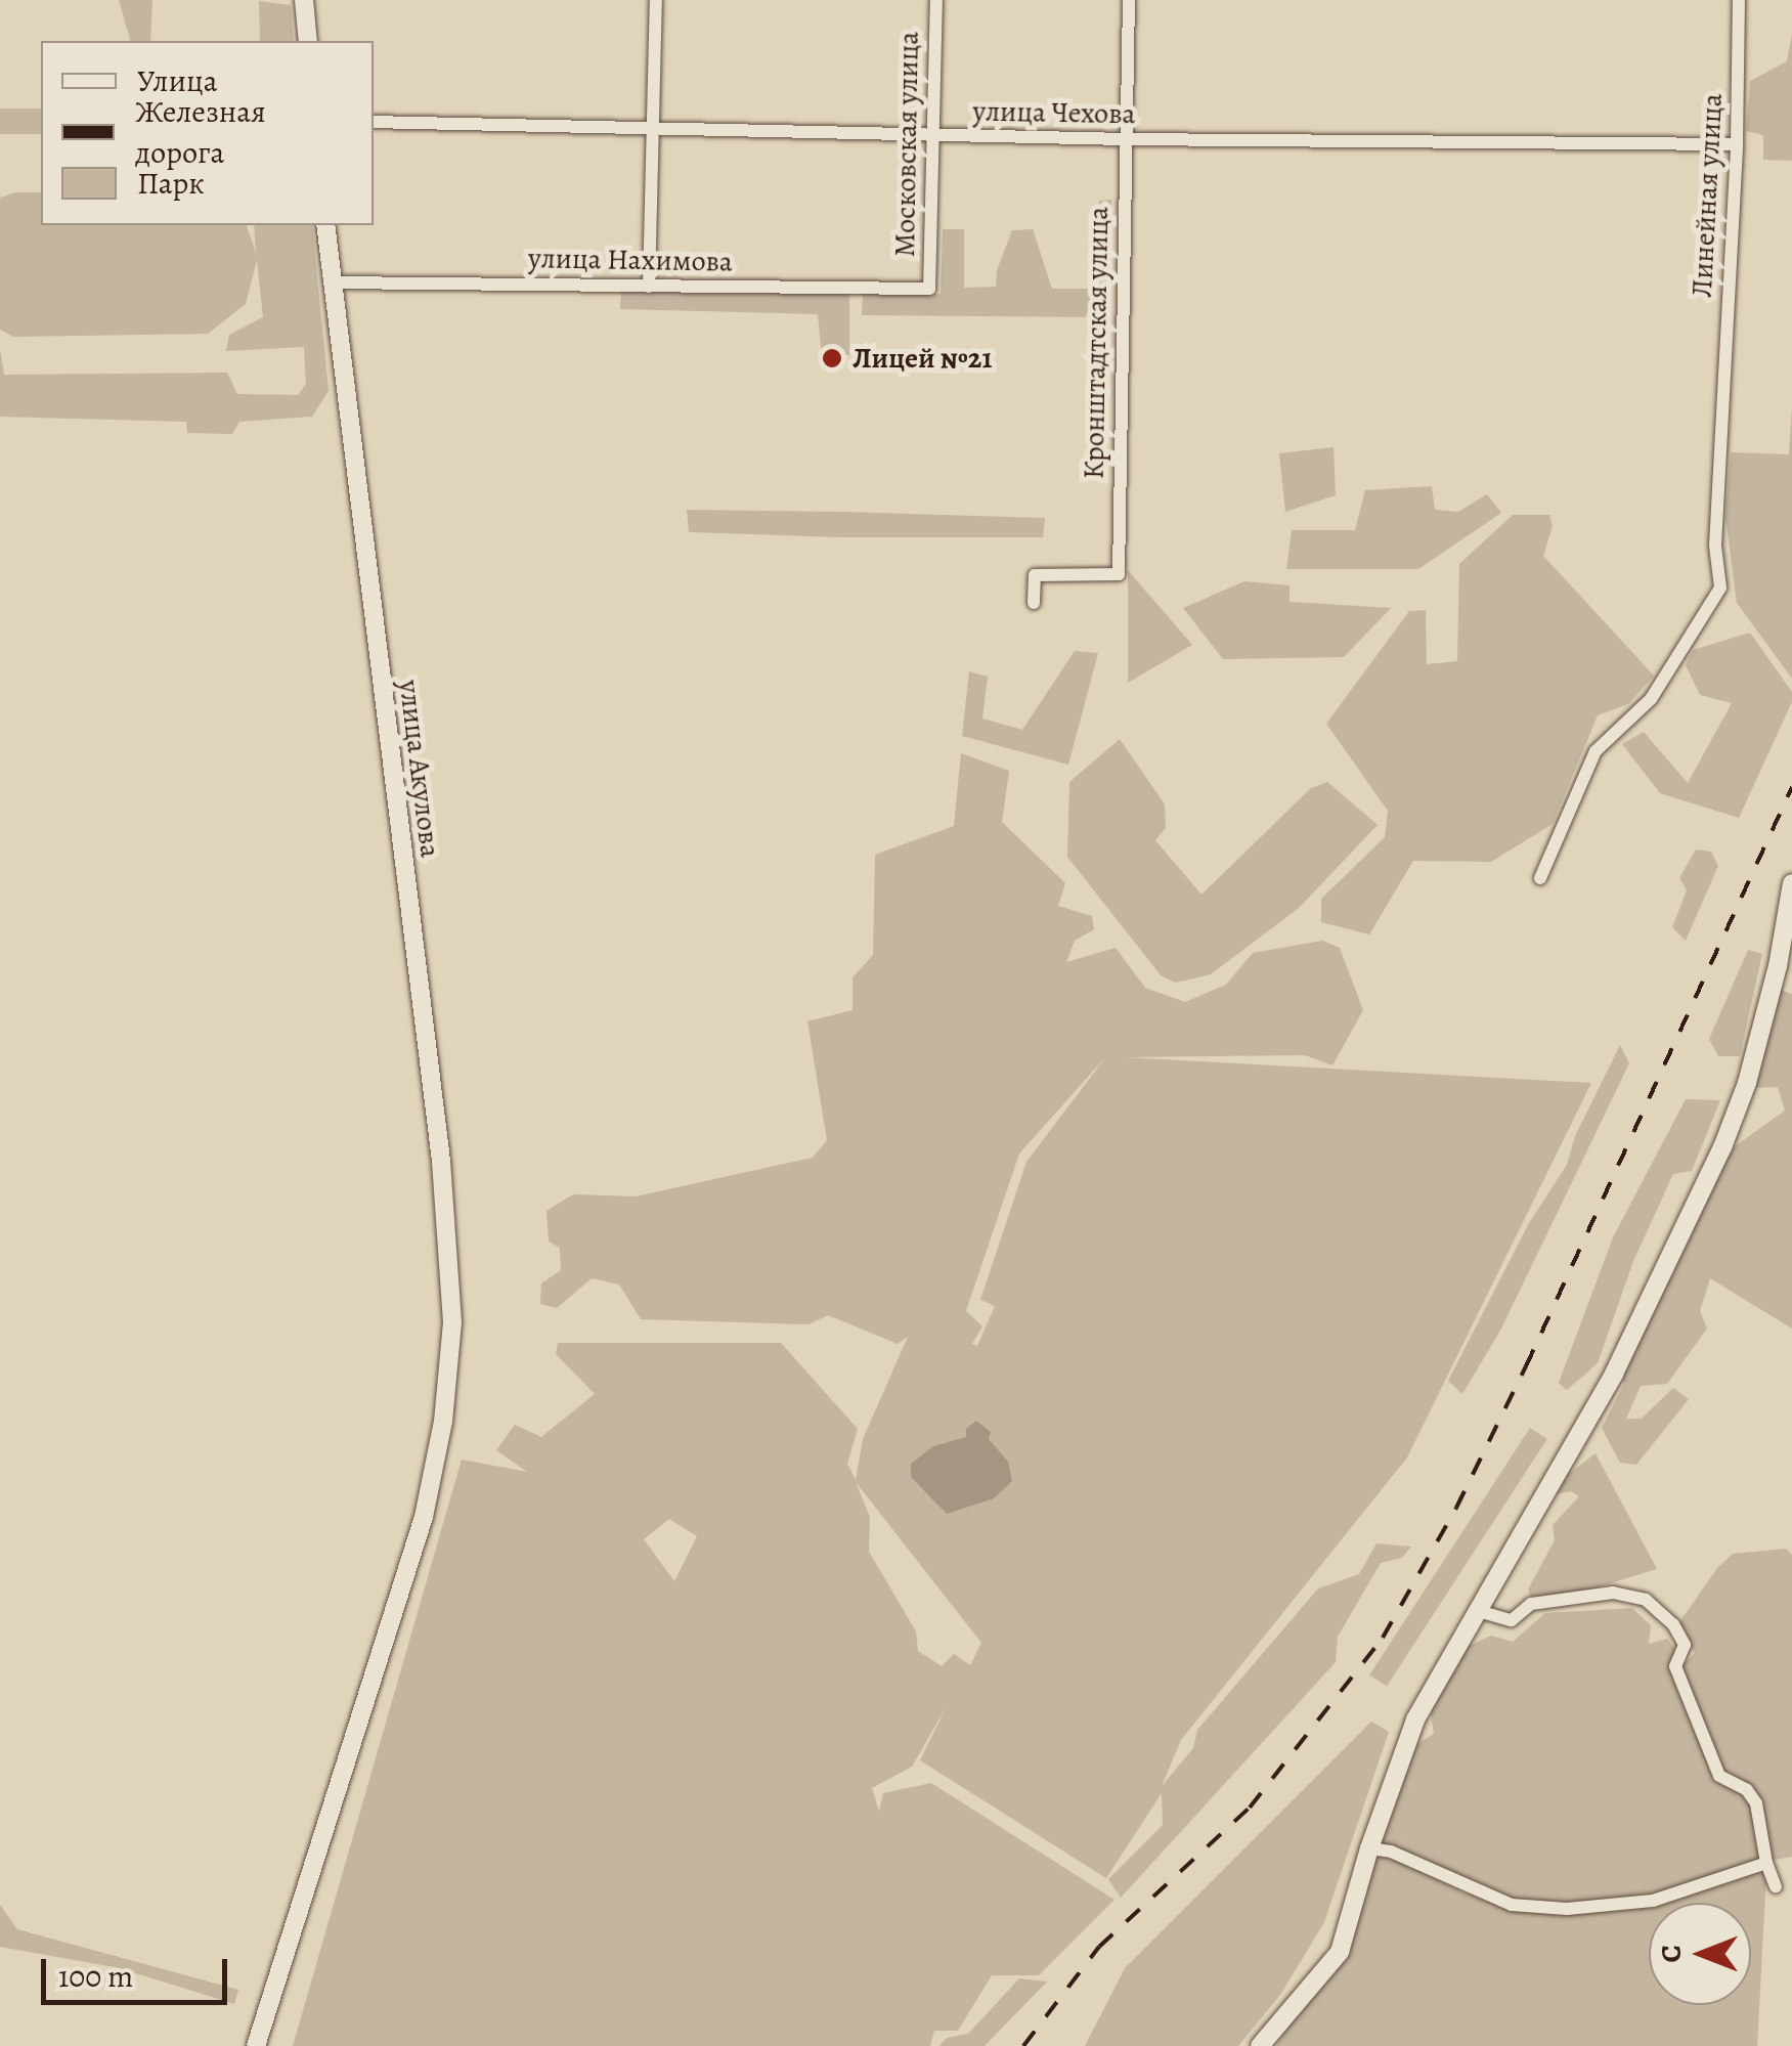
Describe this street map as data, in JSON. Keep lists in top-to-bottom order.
{
  "streets": {
    "main road": ["улица Акулова"],
    "street": [
      "улица Чехова",
      "Московская улица",
      "Линейная улица",
      "улица Нахимова",
      "Кронштадтская улица"
    ]
  },
  "crossings": [
    ["улица Чехова", "Московская улица"],
    ["улица Чехова", "Линейная улица"],
    ["улица Чехова", "Кронштадтская улица"],
    ["Московская улица", "улица Нахимова"],
    ["улица Нахимова", "улица Акулова"]
  ],
  "places": ["Лицей №21"],
  "legend": ["Улица", "Железная дорога", "Парк"],
  "scale_bar": "100 m",
  "north": "left"
}
